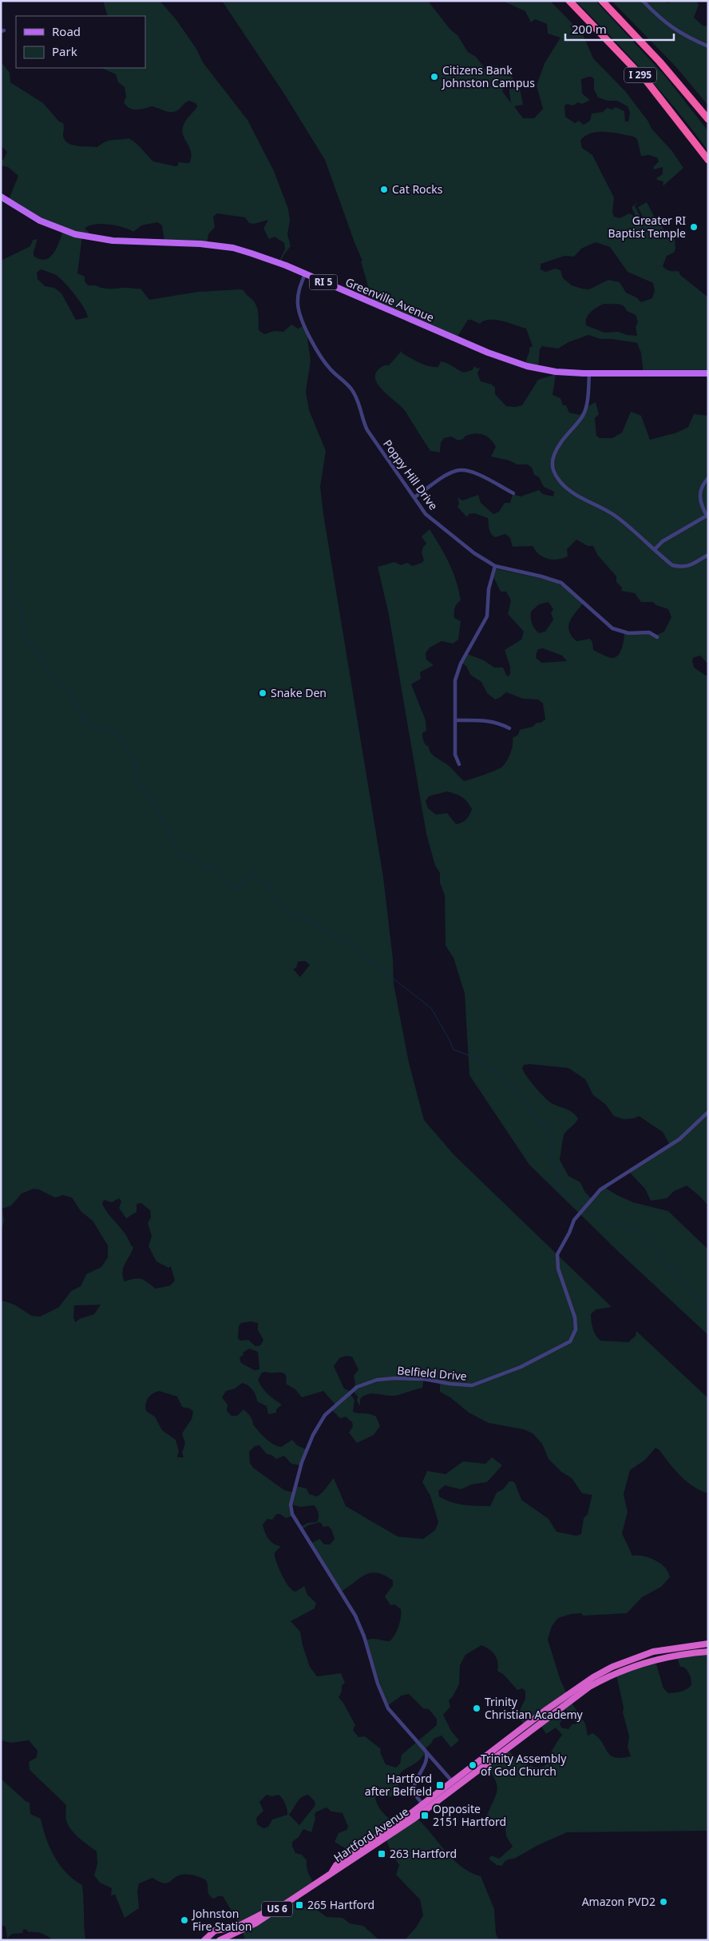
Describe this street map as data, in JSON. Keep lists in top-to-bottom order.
{
  "streets": {
    "highway": ["I 295", "Hartford Avenue", "US 6"],
    "main road": ["RI 5", "Greenville Avenue"],
    "street": ["Poppy Hill Drive", "Belfield Drive"]
  },
  "crossings": [
    ["Greenville Avenue", "Poppy Hill Drive"],
    ["Belfield Drive", "Hartford Avenue"]
  ],
  "places": {
    "other": [
      "Citizens Bank Johnston Campus",
      "Cat Rocks",
      "Greater RI Baptist Temple",
      "Snake Den",
      "Trinity Christian Academy",
      "Trinity Assembly of God Church",
      "Amazon PVD2",
      "Johnston Fire Station"
    ],
    "transit": [
      "Hartford after Belfield",
      "Opposite 2151 Hartford",
      "263 Hartford",
      "265 Hartford"
    ]
  },
  "legend": ["Road", "Park"],
  "scale_bar": "200 m"
}
